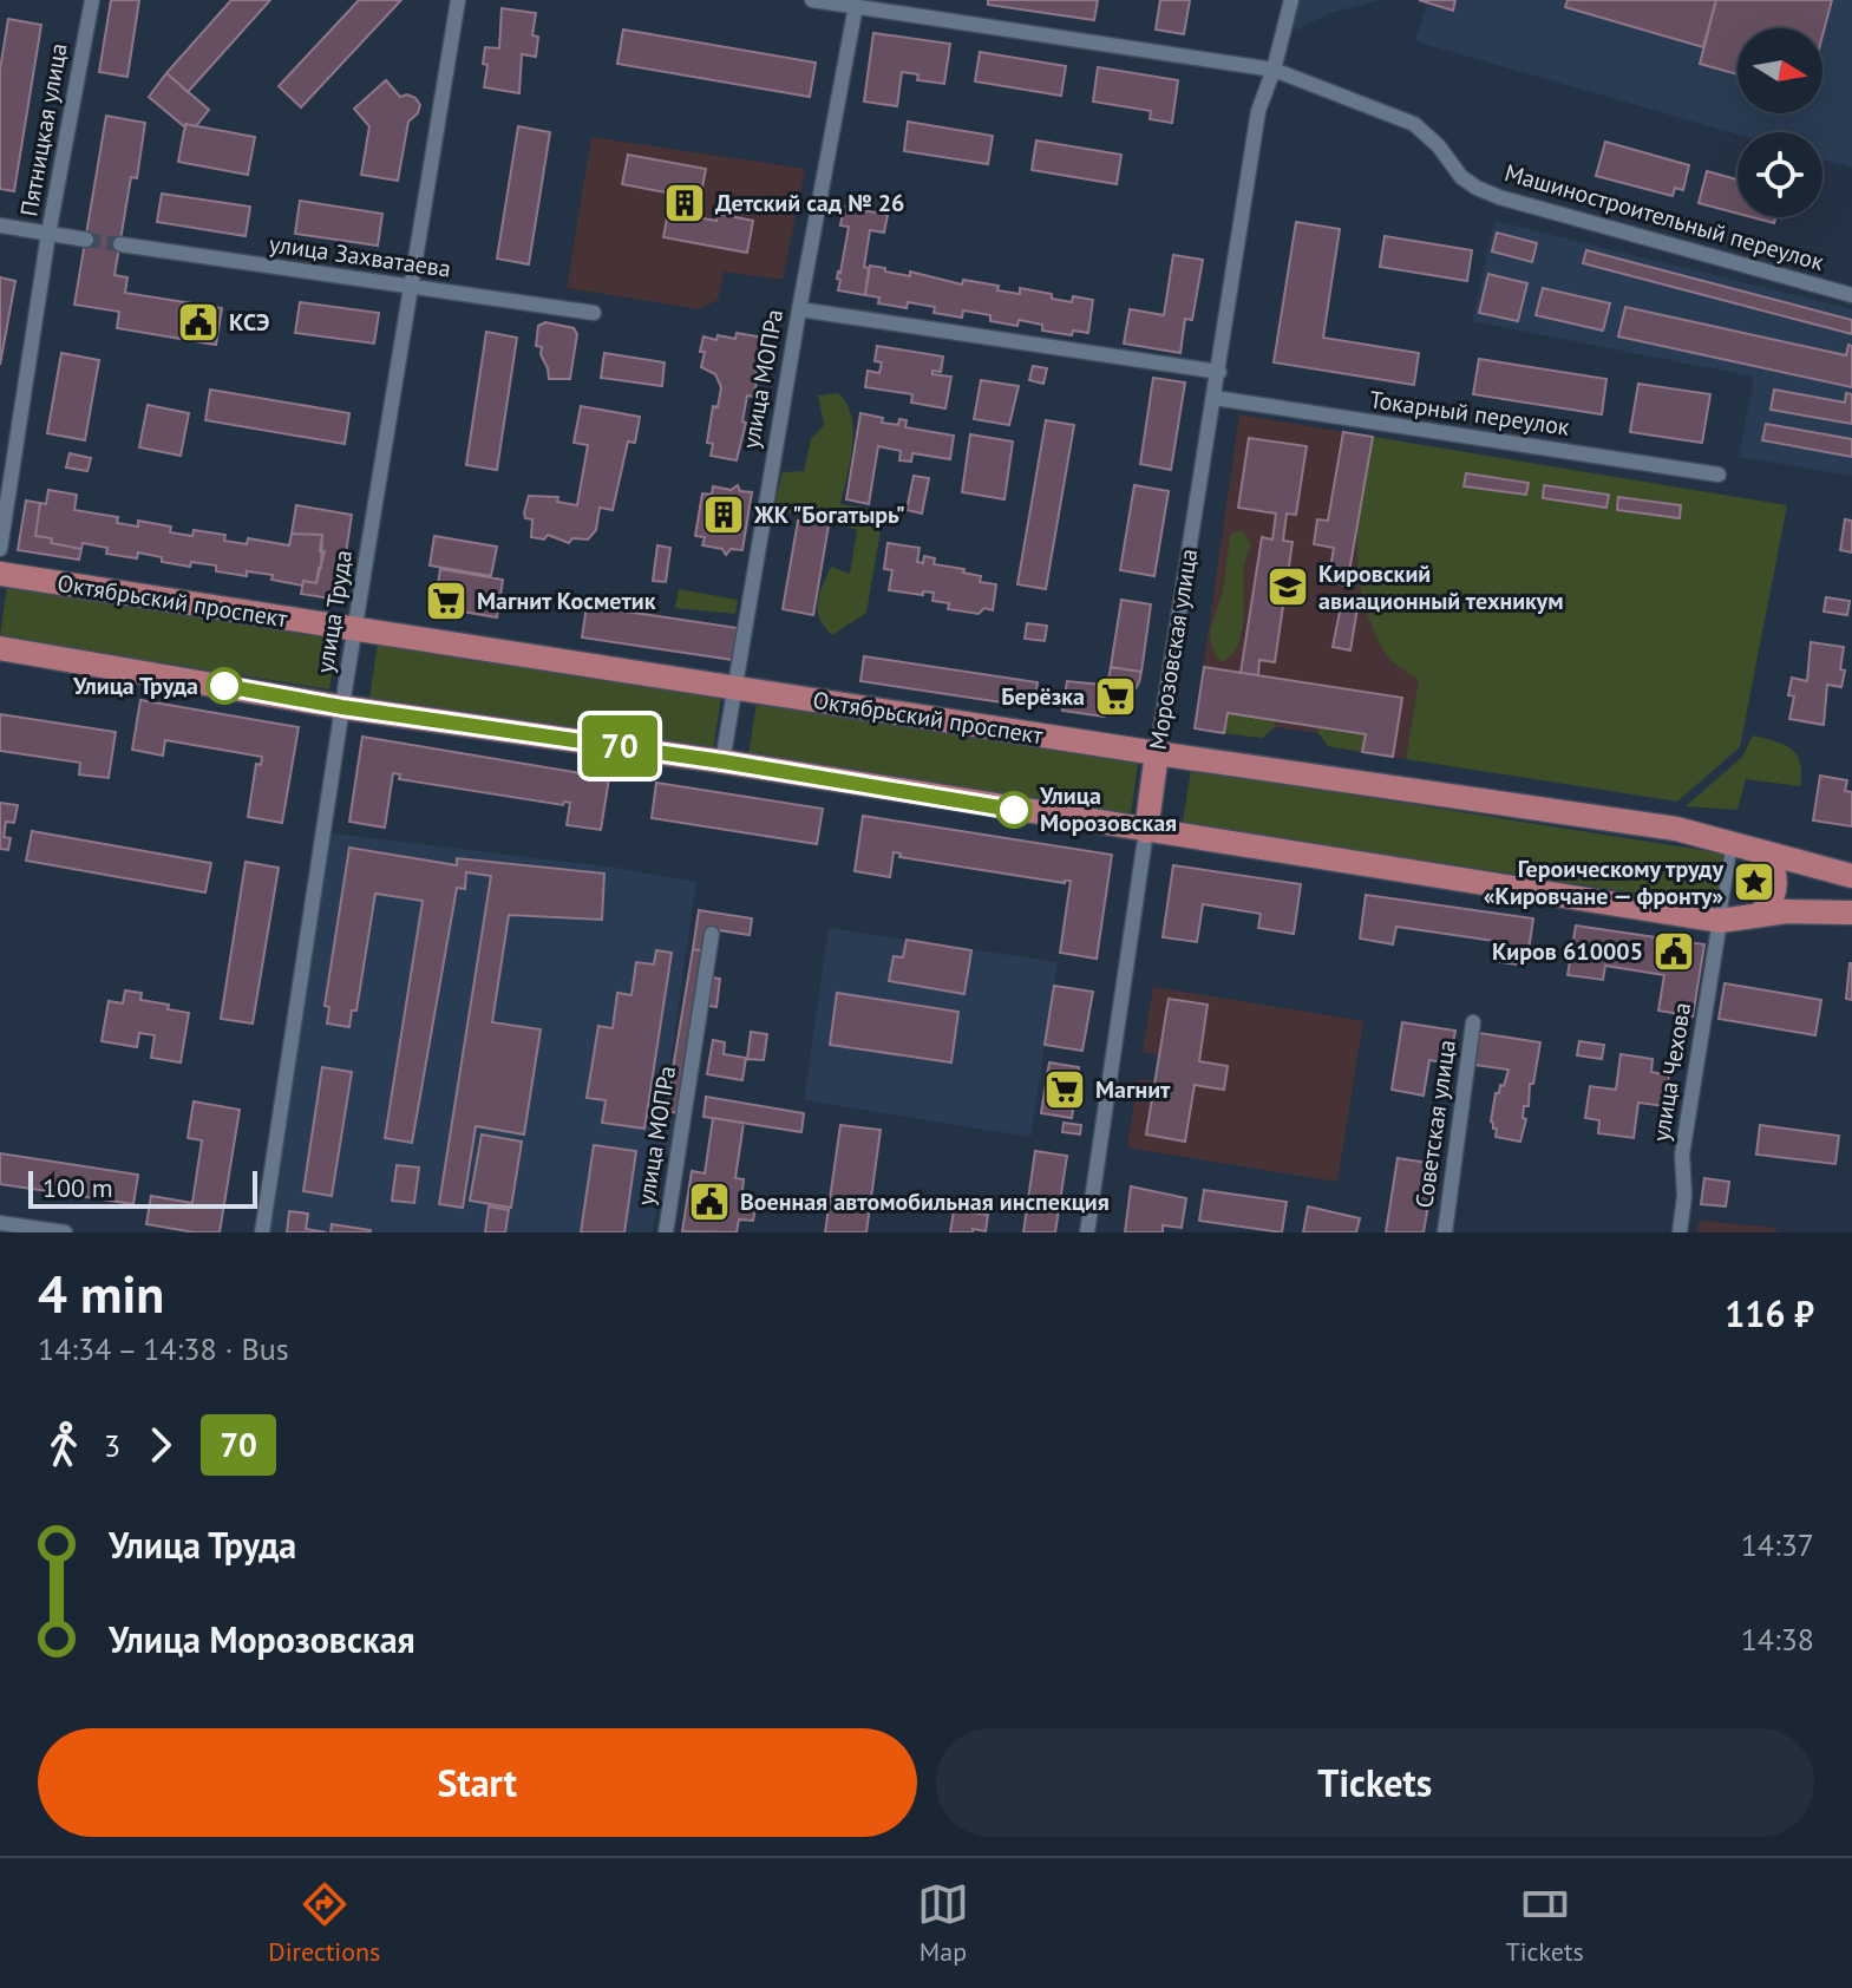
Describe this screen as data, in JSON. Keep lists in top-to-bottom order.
{
  "streets": {
    "main road": ["Октябрьский проспект", "Морозовская улица"],
    "street": [
      "Пятницкая улица",
      "Машиностроительный переулок",
      "улица Захватаева",
      "улица МОПРа",
      "Токарный переулок",
      "улица Труда",
      "улица Чехова",
      "Советская улица"
    ]
  },
  "crossings": [
    ["Машиностроительный переулок", "улица МОПРа"],
    ["Машиностроительный переулок", "Морозовская улица"],
    ["улица Захватаева", "улица Труда"],
    ["улица МОПРа", "Октябрьский проспект"],
    ["Токарный переулок", "Морозовская улица"],
    ["Октябрьский проспект", "улица Труда"],
    ["Октябрьский проспект", "Морозовская улица"]
  ],
  "places": {
    "building": ["Детский сад № 26", "ЖК \"Богатырь\""],
    "public building": ["КСЭ", "Киров 610005", "Военная автомобильная инспекция"],
    "school or university": ["Кировский авиационный техникум"],
    "supermarket": ["Магнит Косметик", "Берёзка", "Магнит"],
    "other": ["Улица Труда", "Улица Морозовская"],
    "place": ["Героическому труду «Кировчане — фронту»"]
  },
  "lines": ["bus line 70"],
  "scale_bar": "100 m",
  "north": "right",
  "page": {
    "on_map": "70",
    "scale": "100 m",
    "heading": ["4 min", "14:34 – 14:38 · Bus", "116 ₽"],
    "legs": ["3", "70"],
    "list": [
      {
        "name": "Улица Труда",
        "value": "14:37"
      },
      {
        "name": "Улица Морозовская",
        "value": "14:38"
      }
    ],
    "buttons": ["Start", "Tickets"],
    "tabs": ["Directions", "Map", "Tickets"]
  }
}
